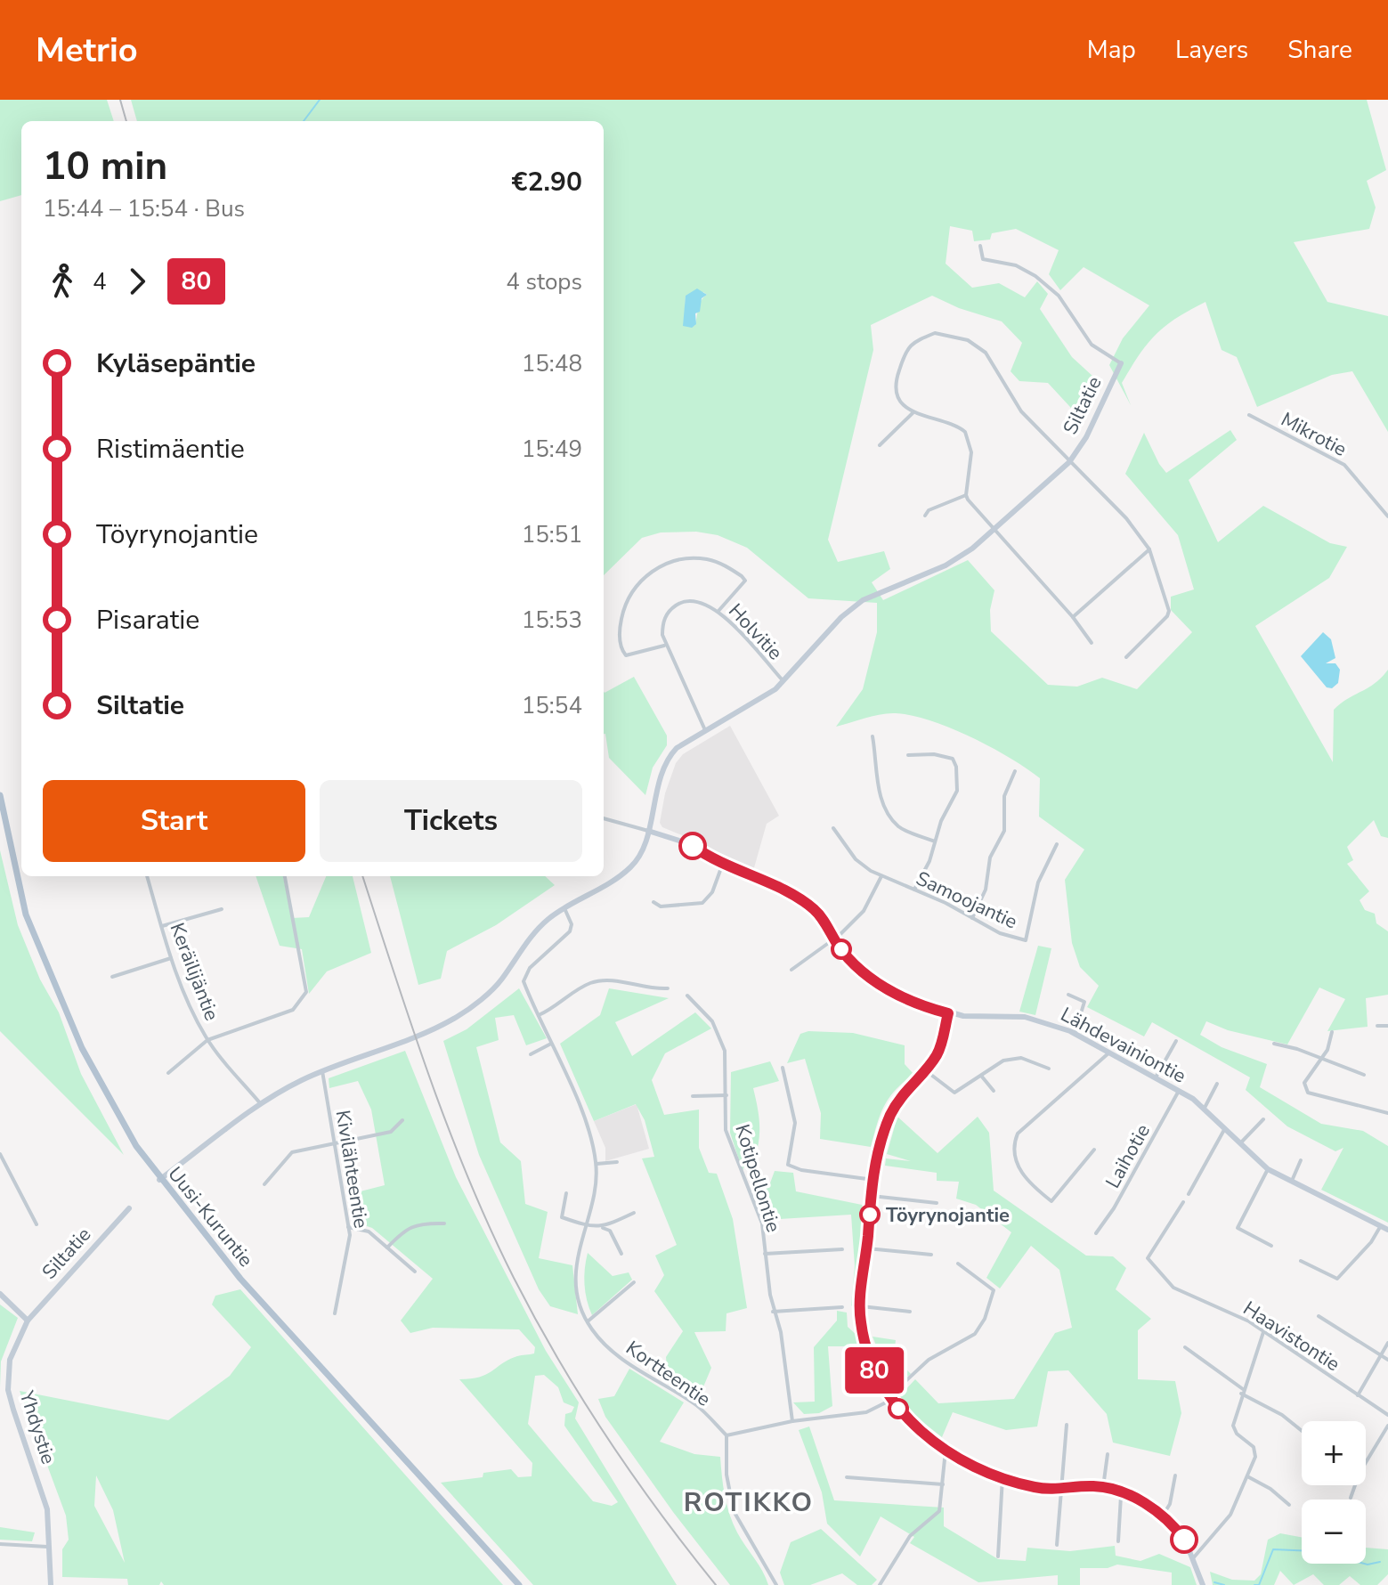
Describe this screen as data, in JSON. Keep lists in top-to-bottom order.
{
  "streets": {
    "main road": ["Uusi-Kuruntie"],
    "street": [
      "Siltatie",
      "Mikrotie",
      "Holvitie",
      "Samoojantie",
      "Keräilijäntie",
      "Lähdevainiontie",
      "Laihotie",
      "Kivilähteentie",
      "Kotipellontie",
      "Haavistontie",
      "Kortteentie",
      "Yhdystie"
    ]
  },
  "crossings": [
    ["Siltatie", "Holvitie"],
    ["Siltatie", "Keräilijäntie"],
    ["Siltatie", "Lähdevainiontie"],
    ["Siltatie", "Kivilähteentie"],
    ["Siltatie", "Uusi-Kuruntie"],
    ["Siltatie", "Kortteentie"],
    ["Siltatie", "Yhdystie"],
    ["Lähdevainiontie", "Laihotie"]
  ],
  "districts": ["ROTIKKO"],
  "places": ["Töyrynojantie"],
  "lines": ["bus line 80"],
  "page": {
    "header": "Metrio",
    "nav": ["Map", "Layers", "Share"],
    "on_map": "80",
    "heading": ["10 min", "15:44 – 15:54 · Bus", "€2.90"],
    "legs": ["4", "80", "4 stops"],
    "list": [
      {
        "name": "Kyläsepäntie",
        "value": "15:48"
      },
      {
        "name": "Ristimäentie",
        "value": "15:49"
      },
      {
        "name": "Töyrynojantie",
        "value": "15:51"
      },
      {
        "name": "Pisaratie",
        "value": "15:53"
      },
      {
        "name": "Siltatie",
        "value": "15:54"
      }
    ],
    "buttons": ["Start", "Tickets"],
    "map_buttons": ["+", "−"]
  }
}
